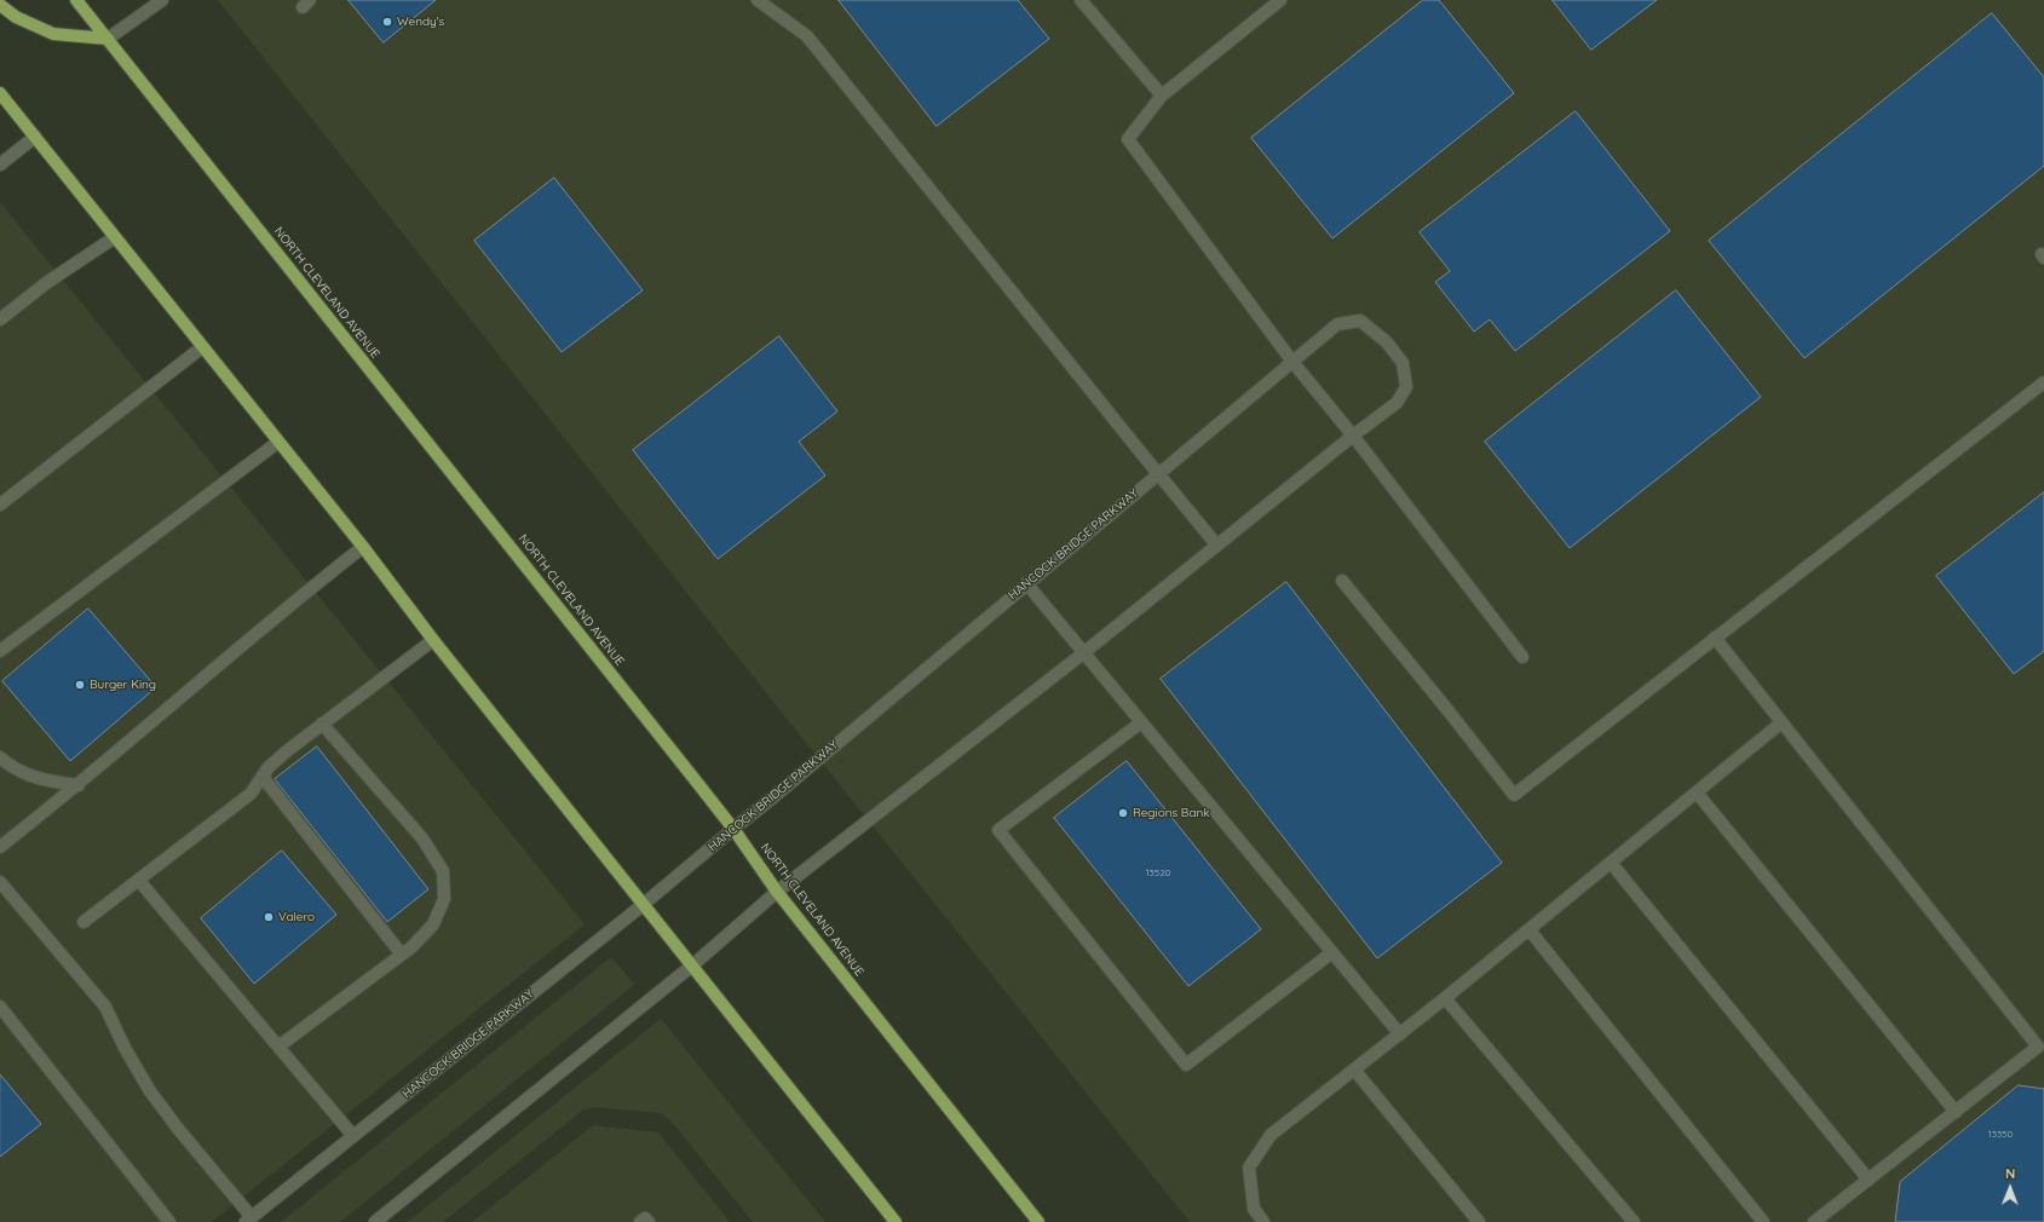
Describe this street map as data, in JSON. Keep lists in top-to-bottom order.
{
  "streets": {
    "main road": ["NORTH CLEVELAND AVENUE"],
    "street": ["HANCOCK BRIDGE PARKWAY"]
  },
  "crossings": [
    ["NORTH CLEVELAND AVENUE", "HANCOCK BRIDGE PARKWAY"]
  ],
  "places": [
    "Wendy's",
    "Burger King",
    "Regions Bank",
    "Valero"
  ],
  "house_numbers": ["13520", "13350"],
  "north": "top"
}
